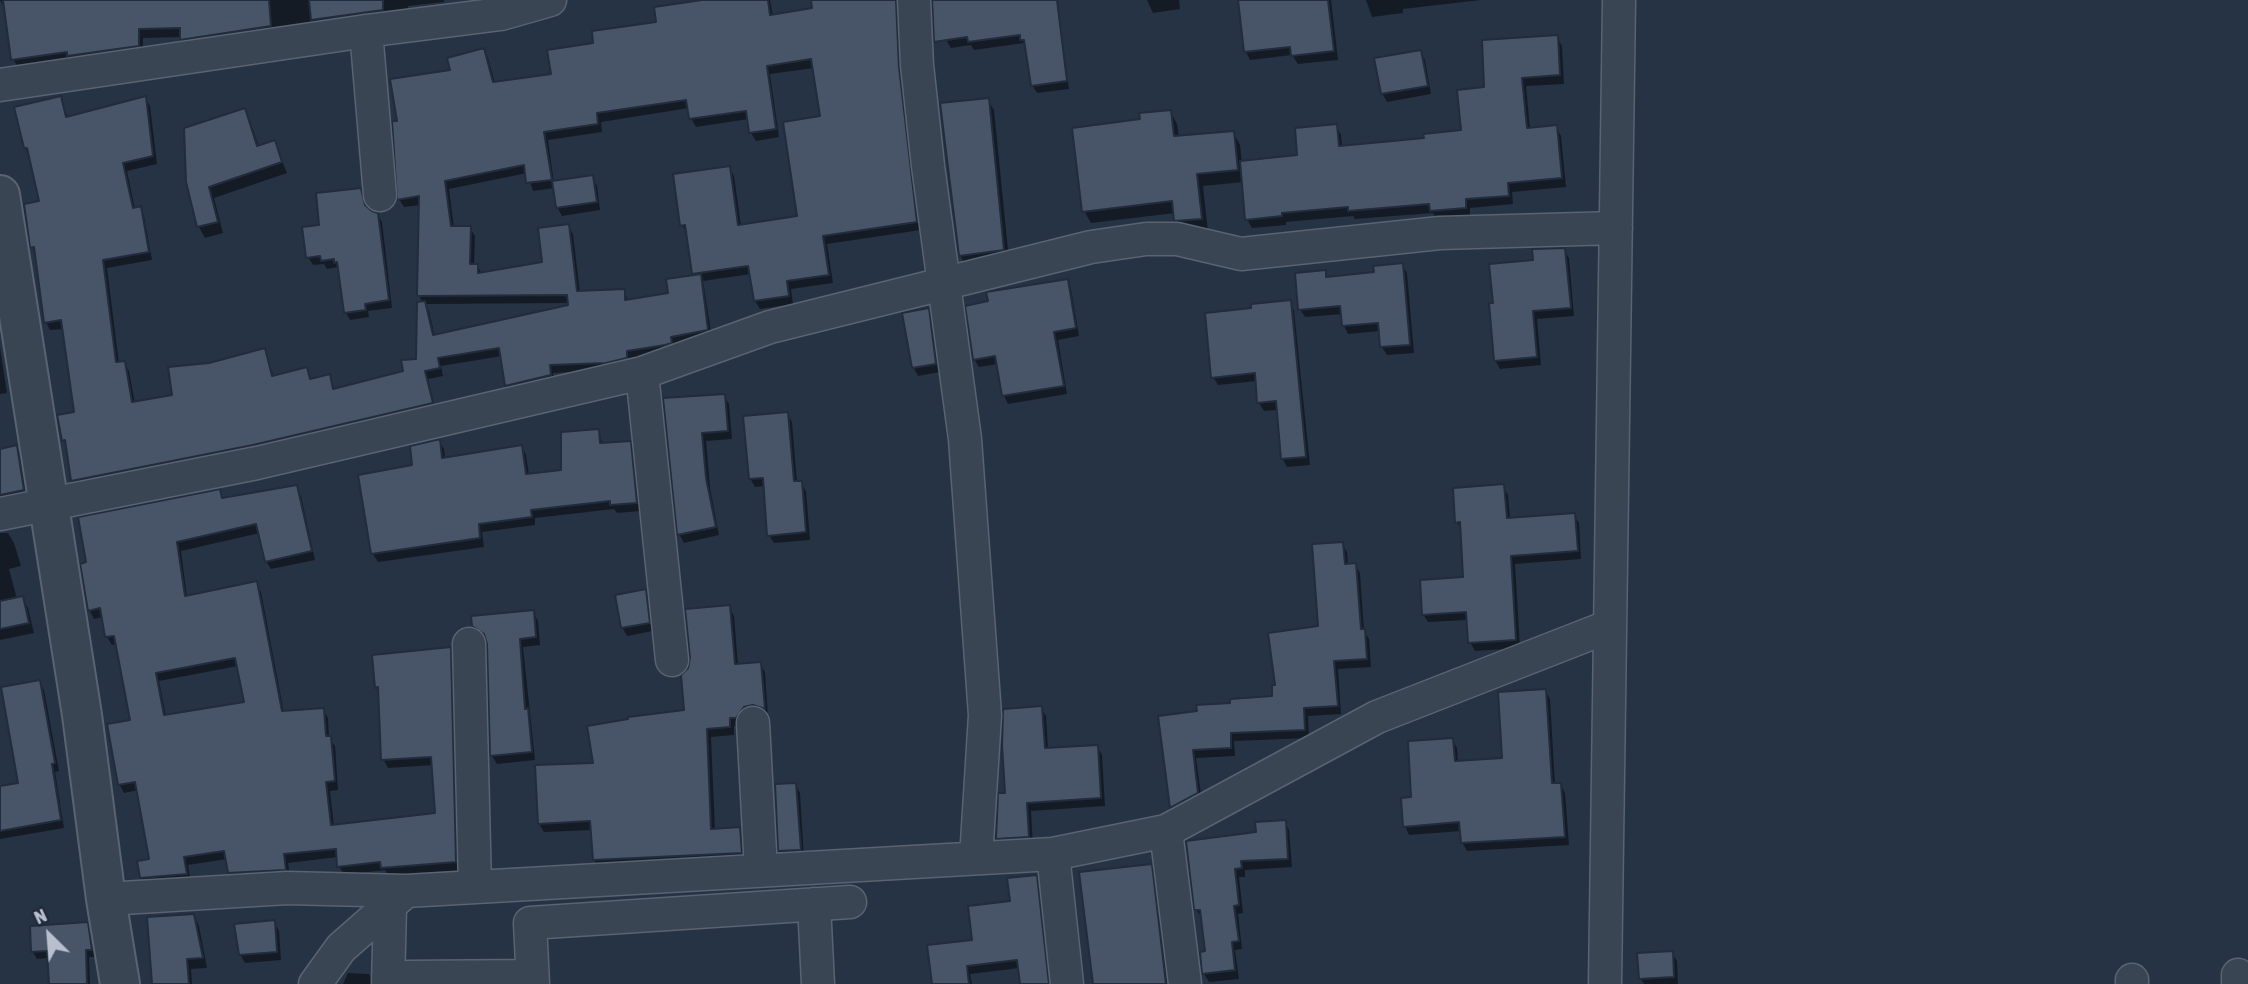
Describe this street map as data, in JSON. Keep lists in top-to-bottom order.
{
  "north": "top left"
}
